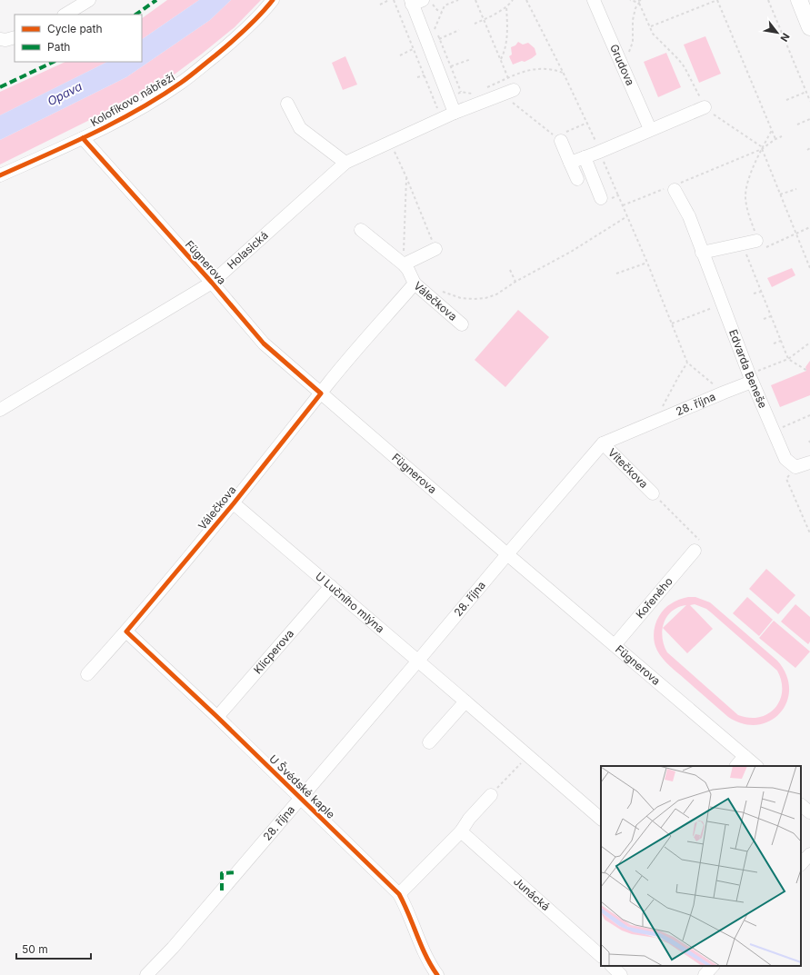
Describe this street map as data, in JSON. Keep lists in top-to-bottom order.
{
  "streets": {
    "street": [
      "Grudova",
      "Kolofíkovo nábřeží",
      "Holasická",
      "Fügnerova",
      "Válečkova",
      "Edvarda Beneše",
      "28. října",
      "Vítečkova",
      "Kořeného",
      "U Lučního mlýna",
      "Klicperova",
      "U Švédské kaple",
      "Junácká"
    ]
  },
  "crossings": [
    ["Kolofíkovo nábřeží", "Fügnerova"],
    ["Holasická", "Fügnerova"],
    ["Fügnerova", "Válečkova"],
    ["Fügnerova", "28. října"],
    ["Fügnerova", "Kořeného"],
    ["Válečkova", "U Lučního mlýna"],
    ["Válečkova", "U Švédské kaple"],
    ["Edvarda Beneše", "28. října"],
    ["28. října", "Vítečkova"],
    ["28. října", "U Lučního mlýna"],
    ["28. října", "U Švédské kaple"],
    ["U Lučního mlýna", "Klicperova"],
    ["Klicperova", "U Švédské kaple"]
  ],
  "water": ["Opava"],
  "legend": ["Cycle path", "Path"],
  "scale_bar": "50 m",
  "north": "bottom right"
}
